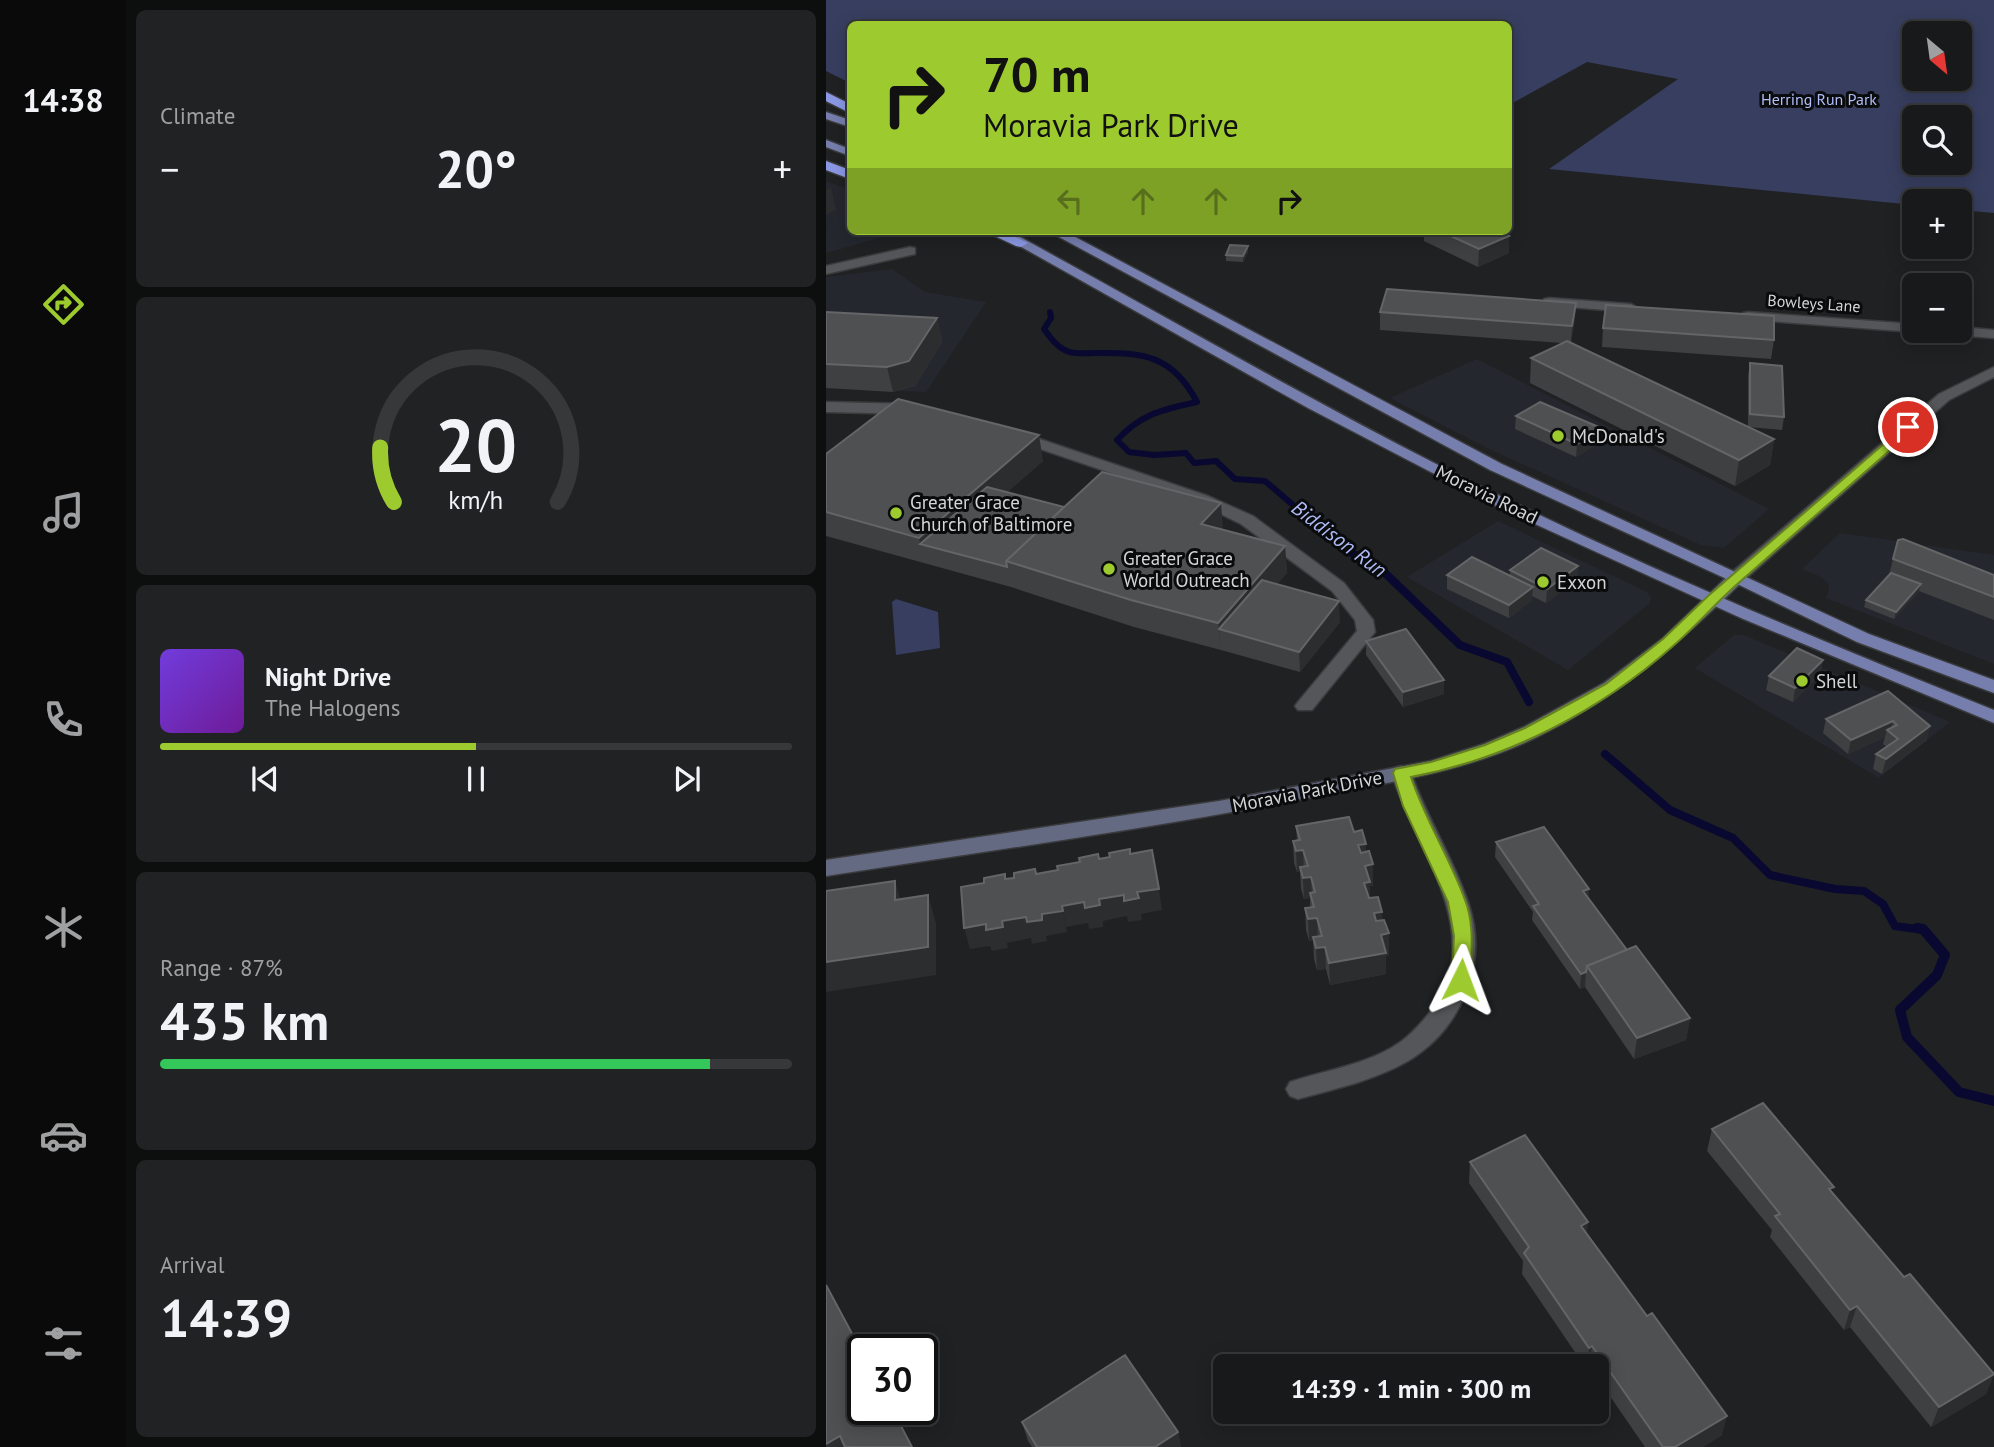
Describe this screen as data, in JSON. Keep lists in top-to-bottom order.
{
  "streets": {
    "main road": ["Moravia Road", "Moravia Park Drive"],
    "street": ["Bowleys Lane"]
  },
  "crossings": [
    ["Moravia Road", "Moravia Park Drive"]
  ],
  "water": ["Biddison Run"],
  "parks": ["Herring Run Park"],
  "places": [
    "McDonald's",
    "Greater Grace Church of Baltimore",
    "Greater Grace World Outreach",
    "Exxon",
    "Shell"
  ],
  "north": "bottom right",
  "page": {
    "tabs": "14:38",
    "tile": [
      "Climate",
      ["Range · 87%", "435 km"],
      ["Arrival", "14:39"]
    ],
    "map_buttons": ["+", "−"],
    "turn": ["70 m", "Moravia Park Drive"],
    "heat": ["−", "20°", "+"],
    "song": ["Night Drive", "The Halogens"],
    "limit": "30",
    "trip": "14:39 · 1 min · 300 m",
    "gauge": ["20", "km/h"]
  }
}
